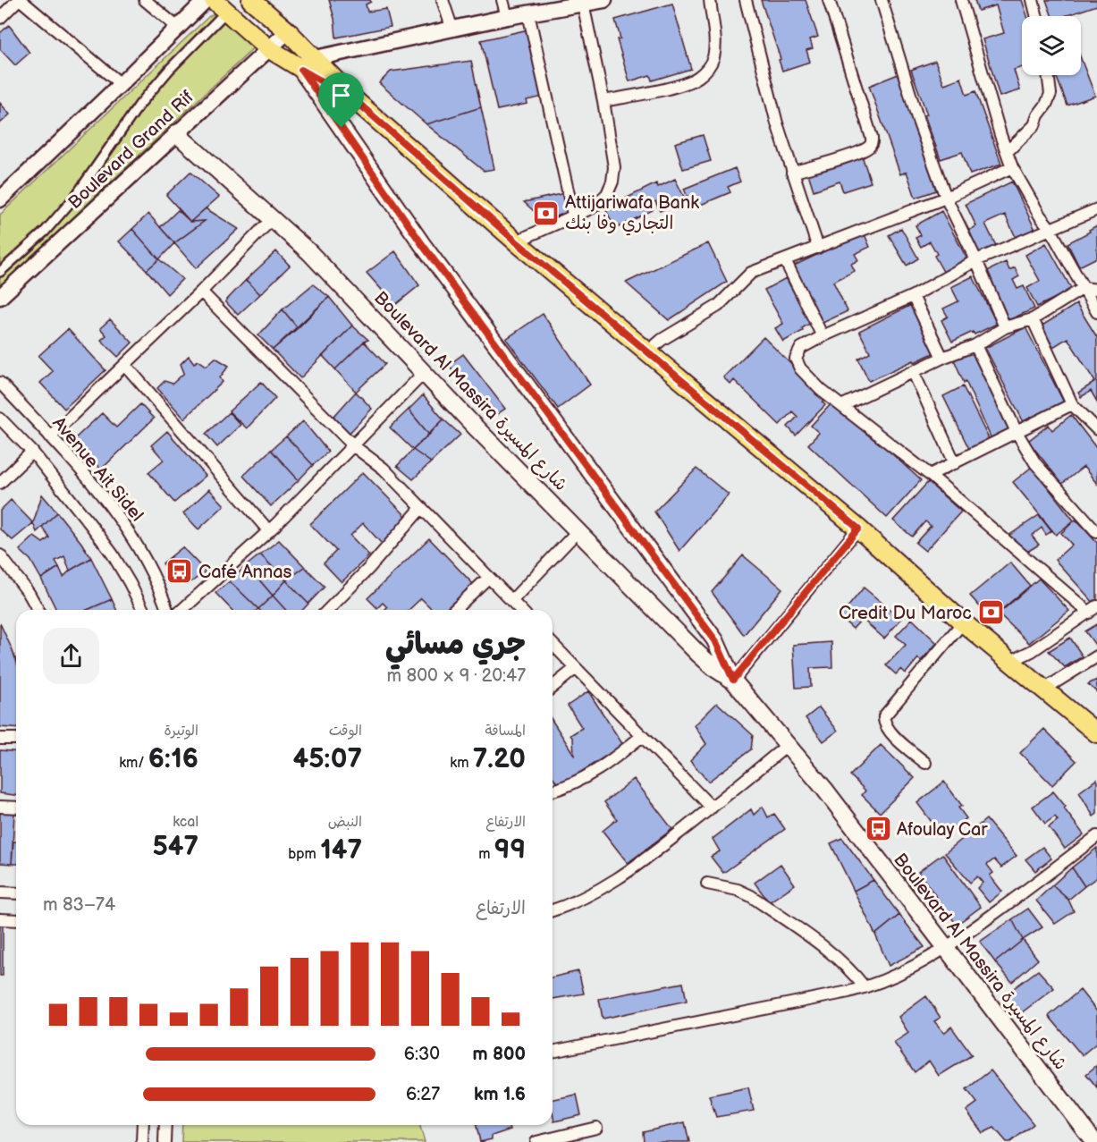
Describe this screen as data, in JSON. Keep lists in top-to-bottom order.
{
  "streets": {
    "main road": ["Boulevard Al Massira شارع المسيرة"],
    "street": ["Boulevard Grand Rif", "Avenue Ait Sidel"]
  },
  "crossings": [
    ["Boulevard Grand Rif", "Boulevard Al Massira شارع المسيرة"]
  ],
  "places": {
    "bank": ["Attijariwafa Bank التجاري وفا بنك", "Credit Du Maroc"],
    "bus stop": ["Café Annas", "Afoulay Car"]
  },
  "page": {
    "heading": ["جري مسائي", "20:47 · 9 × 800 m"],
    "stats": [
      ["المسافة", "7.20 km"],
      ["الوقت", "45:07"],
      ["الوتيرة", "6:16 /km"],
      ["الارتفاع", "99 m"],
      ["النبض", "147 bpm"],
      ["kcal", "547"]
    ],
    "chart": ["الارتفاع", "74–83 m"],
    "list": [
      {
        "name": "800 m",
        "note": "6:30"
      },
      {
        "name": "1.6 km",
        "note": "6:27"
      }
    ]
  }
}
